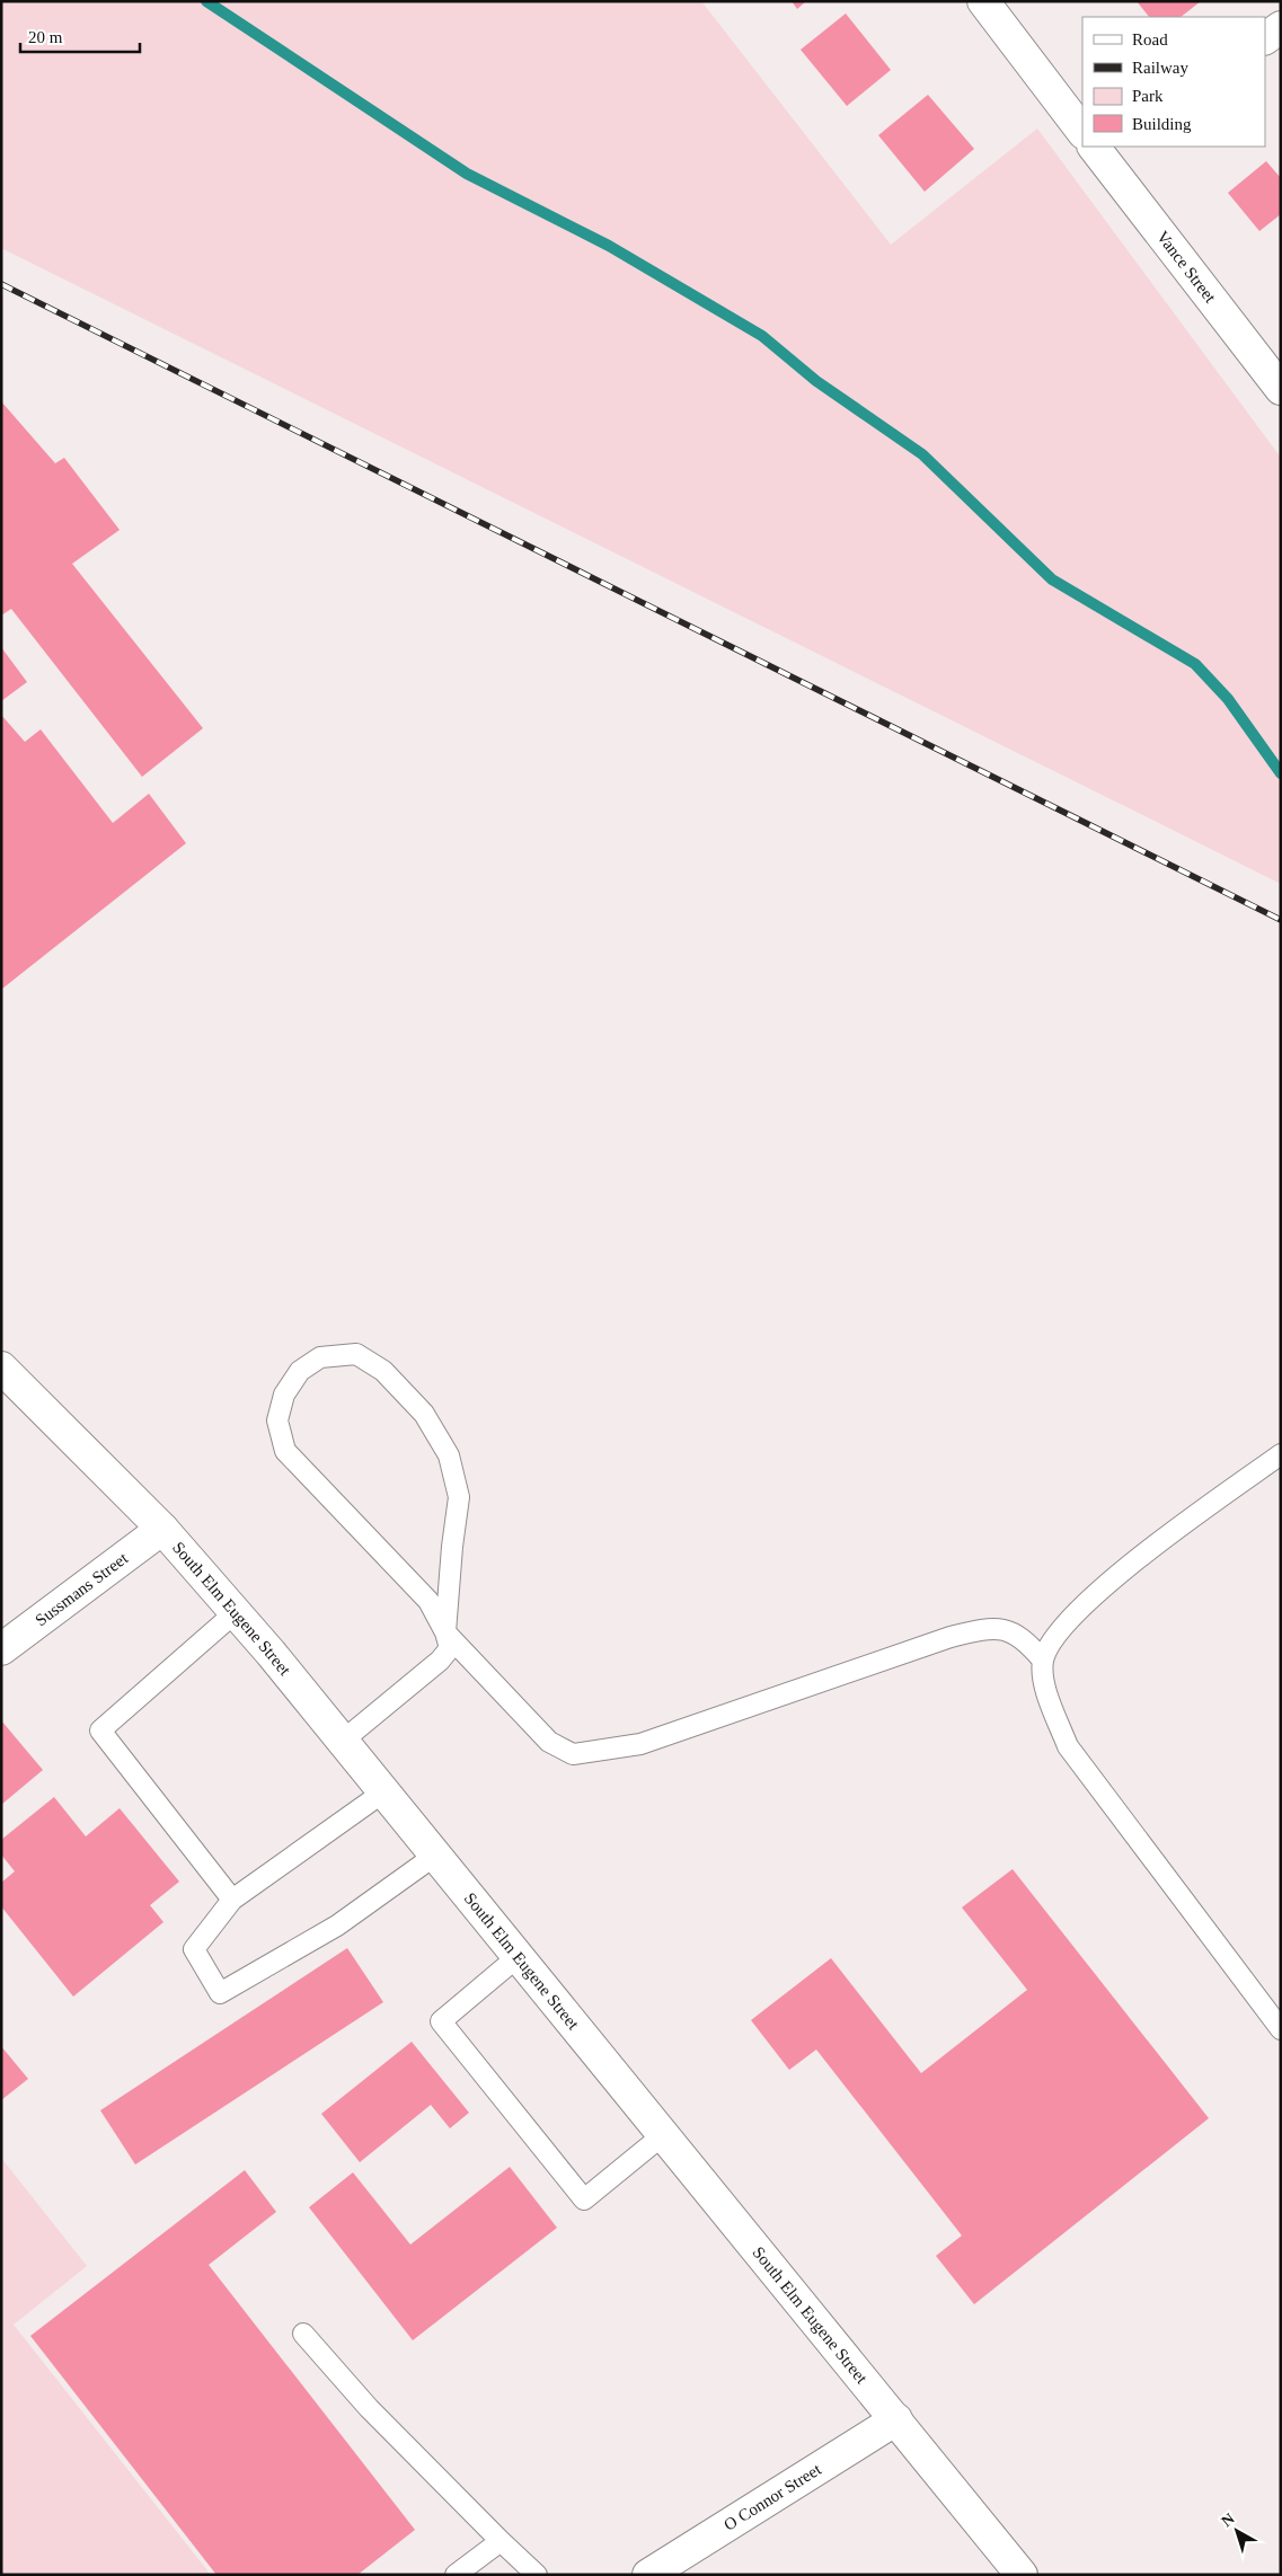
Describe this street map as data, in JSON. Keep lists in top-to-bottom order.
{
  "streets": {
    "main road": [
      "Vance Street",
      "Sussmans Street",
      "South Elm Eugene Street",
      "O Connor Street"
    ]
  },
  "crossings": [
    ["Sussmans Street", "South Elm Eugene Street"],
    ["South Elm Eugene Street", "O Connor Street"]
  ],
  "legend": [
    "Road",
    "Railway",
    "Park",
    "Building"
  ],
  "scale_bar": "20 m",
  "north": "top left"
}
